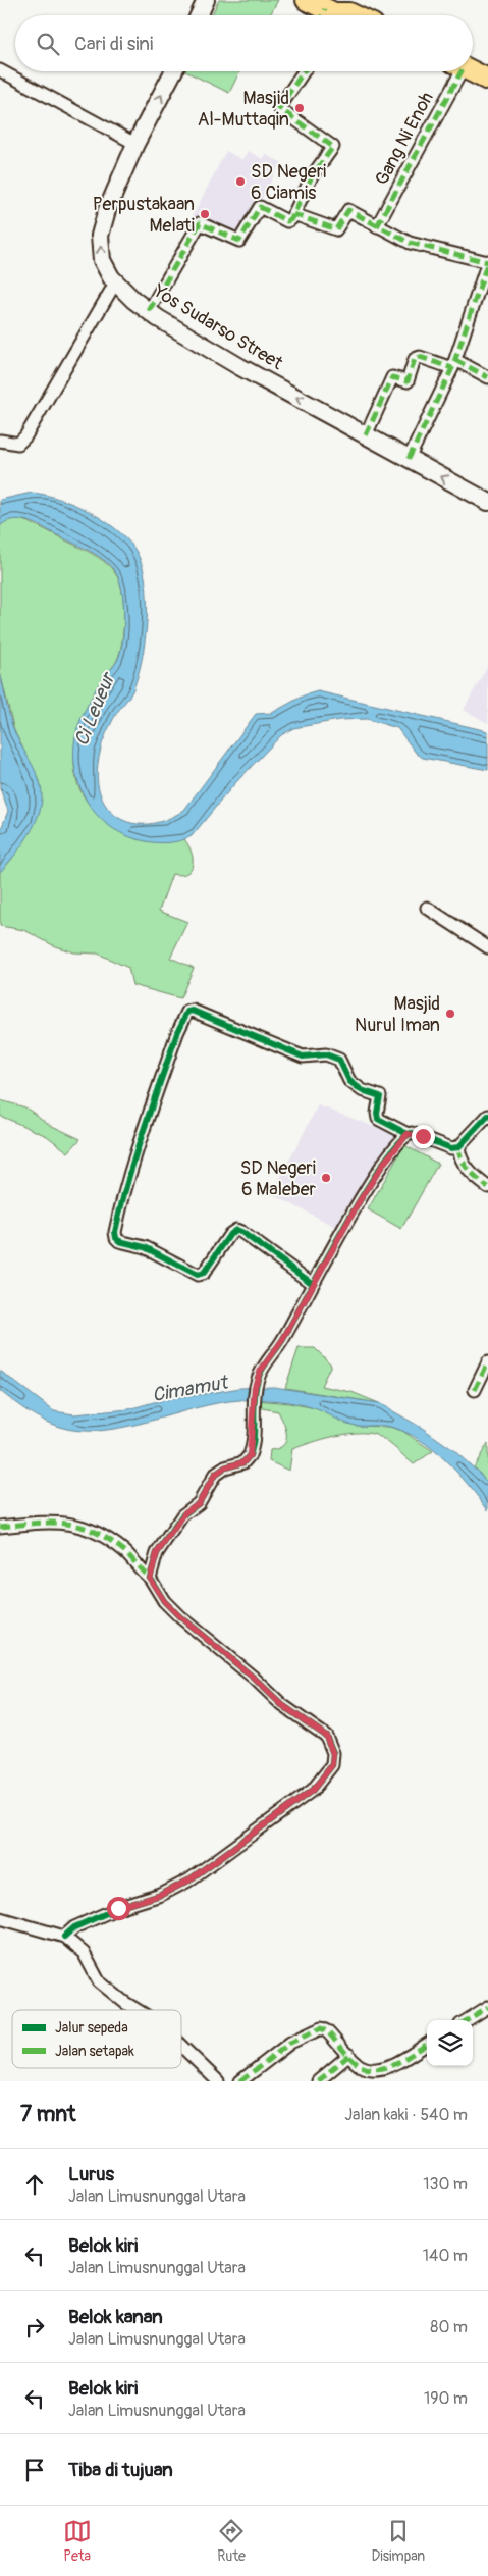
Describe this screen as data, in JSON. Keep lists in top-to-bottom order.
{
  "streets": {
    "main road": ["Yos Sudarso Street"],
    "street": ["Gang Ni Enoh"]
  },
  "water": ["Ci Leueur", "Cimamut"],
  "places": [
    "Masjid Al-Muttaqin",
    "SD Negeri 6 Ciamis",
    "Perpustakaan Melati",
    "Masjid Nurul Iman",
    "SD Negeri 6 Maleber"
  ],
  "legend": ["Jalur sepeda", "Jalan setapak"],
  "page": {
    "search": "Cari di sini",
    "heading": ["7 mnt", "Jalan kaki · 540 m"],
    "list": [
      ["Lurus", "Jalan Limusnunggal Utara", "130 m"],
      ["Belok kiri", "Jalan Limusnunggal Utara", "140 m"],
      ["Belok kanan", "Jalan Limusnunggal Utara", "80 m"],
      ["Belok kiri", "Jalan Limusnunggal Utara", "190 m"],
      "Tiba di tujuan"
    ],
    "nav": ["Peta", "Rute", "Disimpan"]
  }
}
